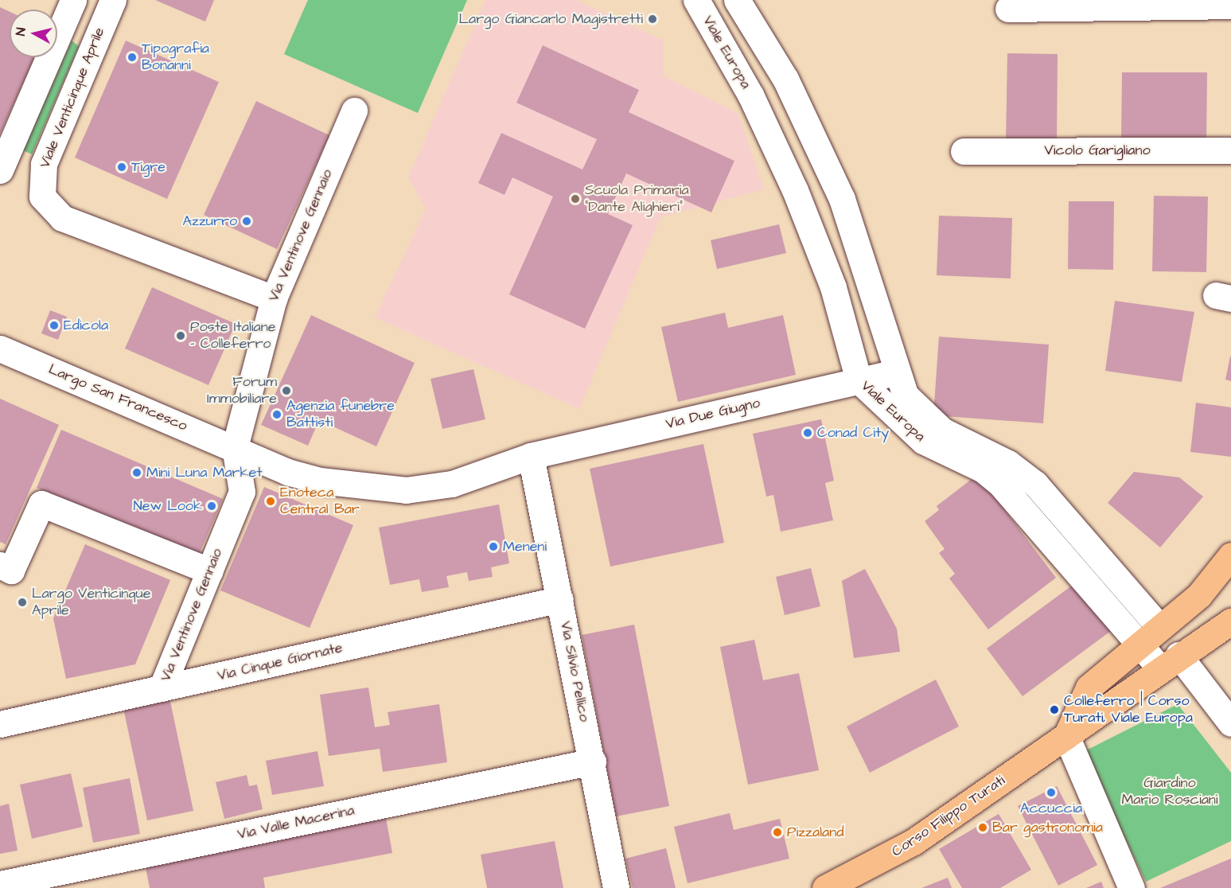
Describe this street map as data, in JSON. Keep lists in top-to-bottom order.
{
  "streets": {
    "main road": ["Corso Filippo Turati"],
    "street": [
      "Viale Europa",
      "Viale Venticinque Aprile",
      "Vicolo Garigliano",
      "Via Ventinove Gennaio",
      "Largo San Francesco",
      "Via Due Giugno",
      "Via Cinque Giornate",
      "Via Silvio Pellico",
      "Via Valle Macerina"
    ]
  },
  "crossings": [
    ["Viale Europa", "Via Due Giugno"],
    ["Viale Europa", "Corso Filippo Turati"],
    ["Viale Venticinque Aprile", "Via Ventinove Gennaio"],
    ["Via Ventinove Gennaio", "Largo San Francesco"],
    ["Via Ventinove Gennaio", "Via Cinque Giornate"],
    ["Largo San Francesco", "Via Due Giugno"],
    ["Largo San Francesco", "Via Silvio Pellico"],
    ["Via Due Giugno", "Via Silvio Pellico"],
    ["Via Cinque Giornate", "Via Silvio Pellico"],
    ["Via Silvio Pellico", "Via Valle Macerina"]
  ],
  "parks": ["Giardino Mario Rosciani"],
  "places": [
    "Largo Giancarlo Magistretti",
    "Tipografia Bonanni",
    "Tigre",
    "Scuola Primaria \"Dante Alighieri\"",
    "Azzurro",
    "Edicola",
    "Poste Italiane – Colleferro",
    "Forum Immobiliare",
    "Agenzia funebre Battisti",
    "Conad City",
    "Mini Luna Market",
    "Enoteca Central Bar",
    "New Look",
    "Meneni",
    "Largo Venticinque Aprile",
    "Colleferro | Corso Turati, Viale Europa",
    "Accuccia",
    "Bar gastronomia",
    "Pizzaland"
  ],
  "north": "left"
}
